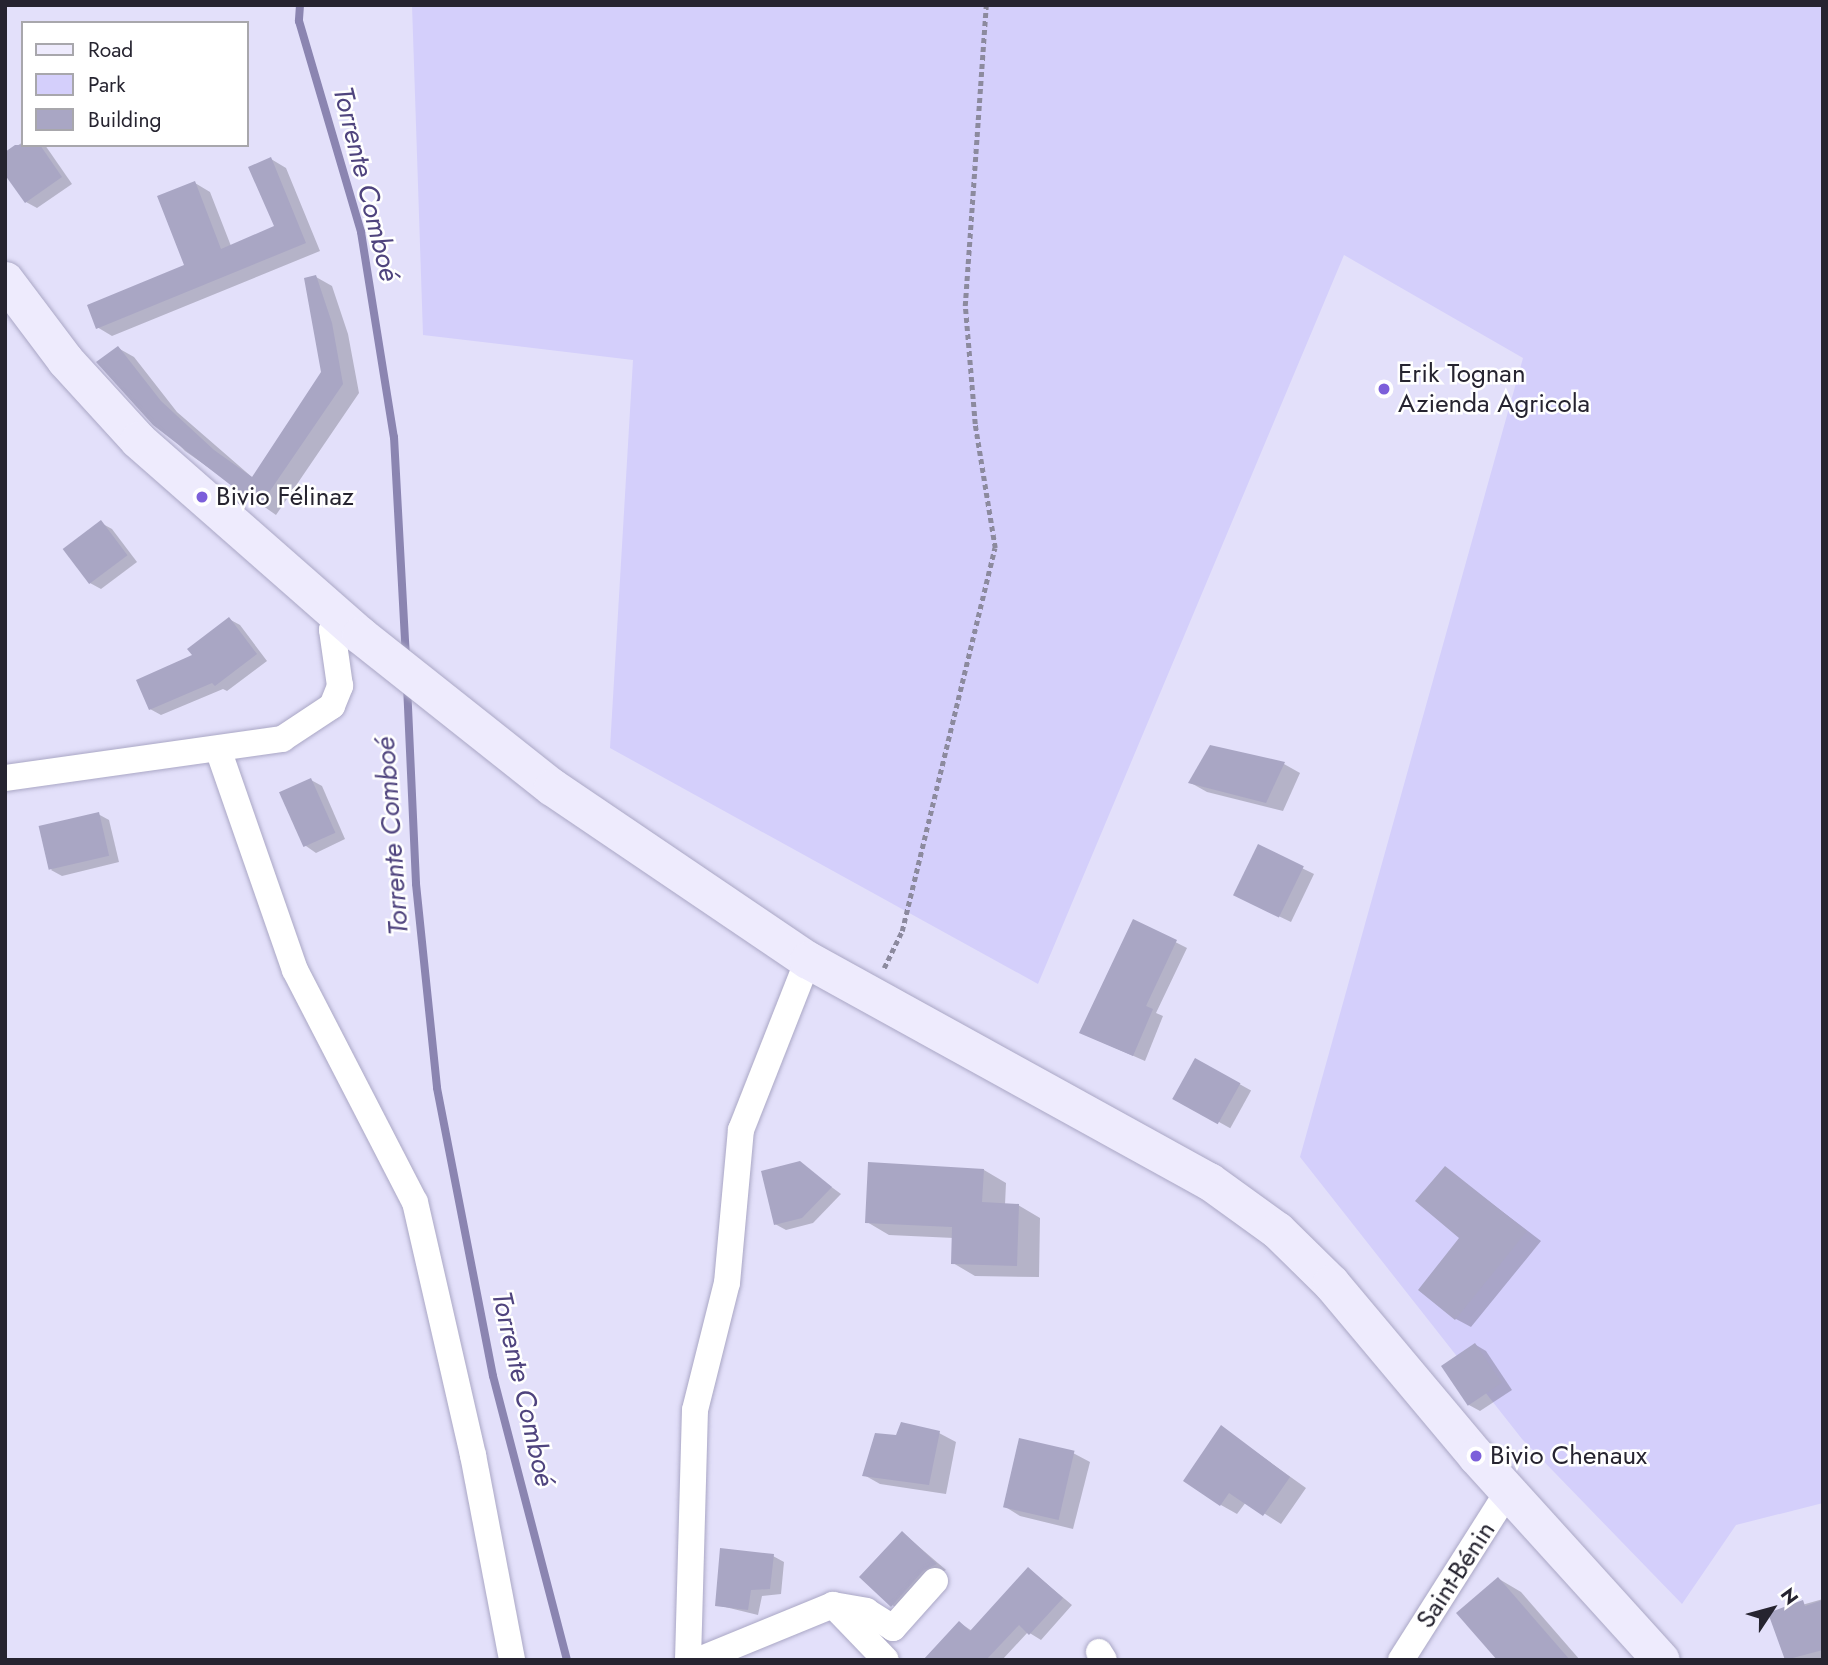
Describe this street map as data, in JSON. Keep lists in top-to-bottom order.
{
  "streets": {
    "street": ["Saint-Bénin"]
  },
  "water": ["Torrente Comboé"],
  "places": ["Erik Tognan Azienda Agricola", "Bivio Félinaz", "Bivio Chenaux"],
  "legend": ["Road", "Park", "Building"],
  "north": "top right"
}
